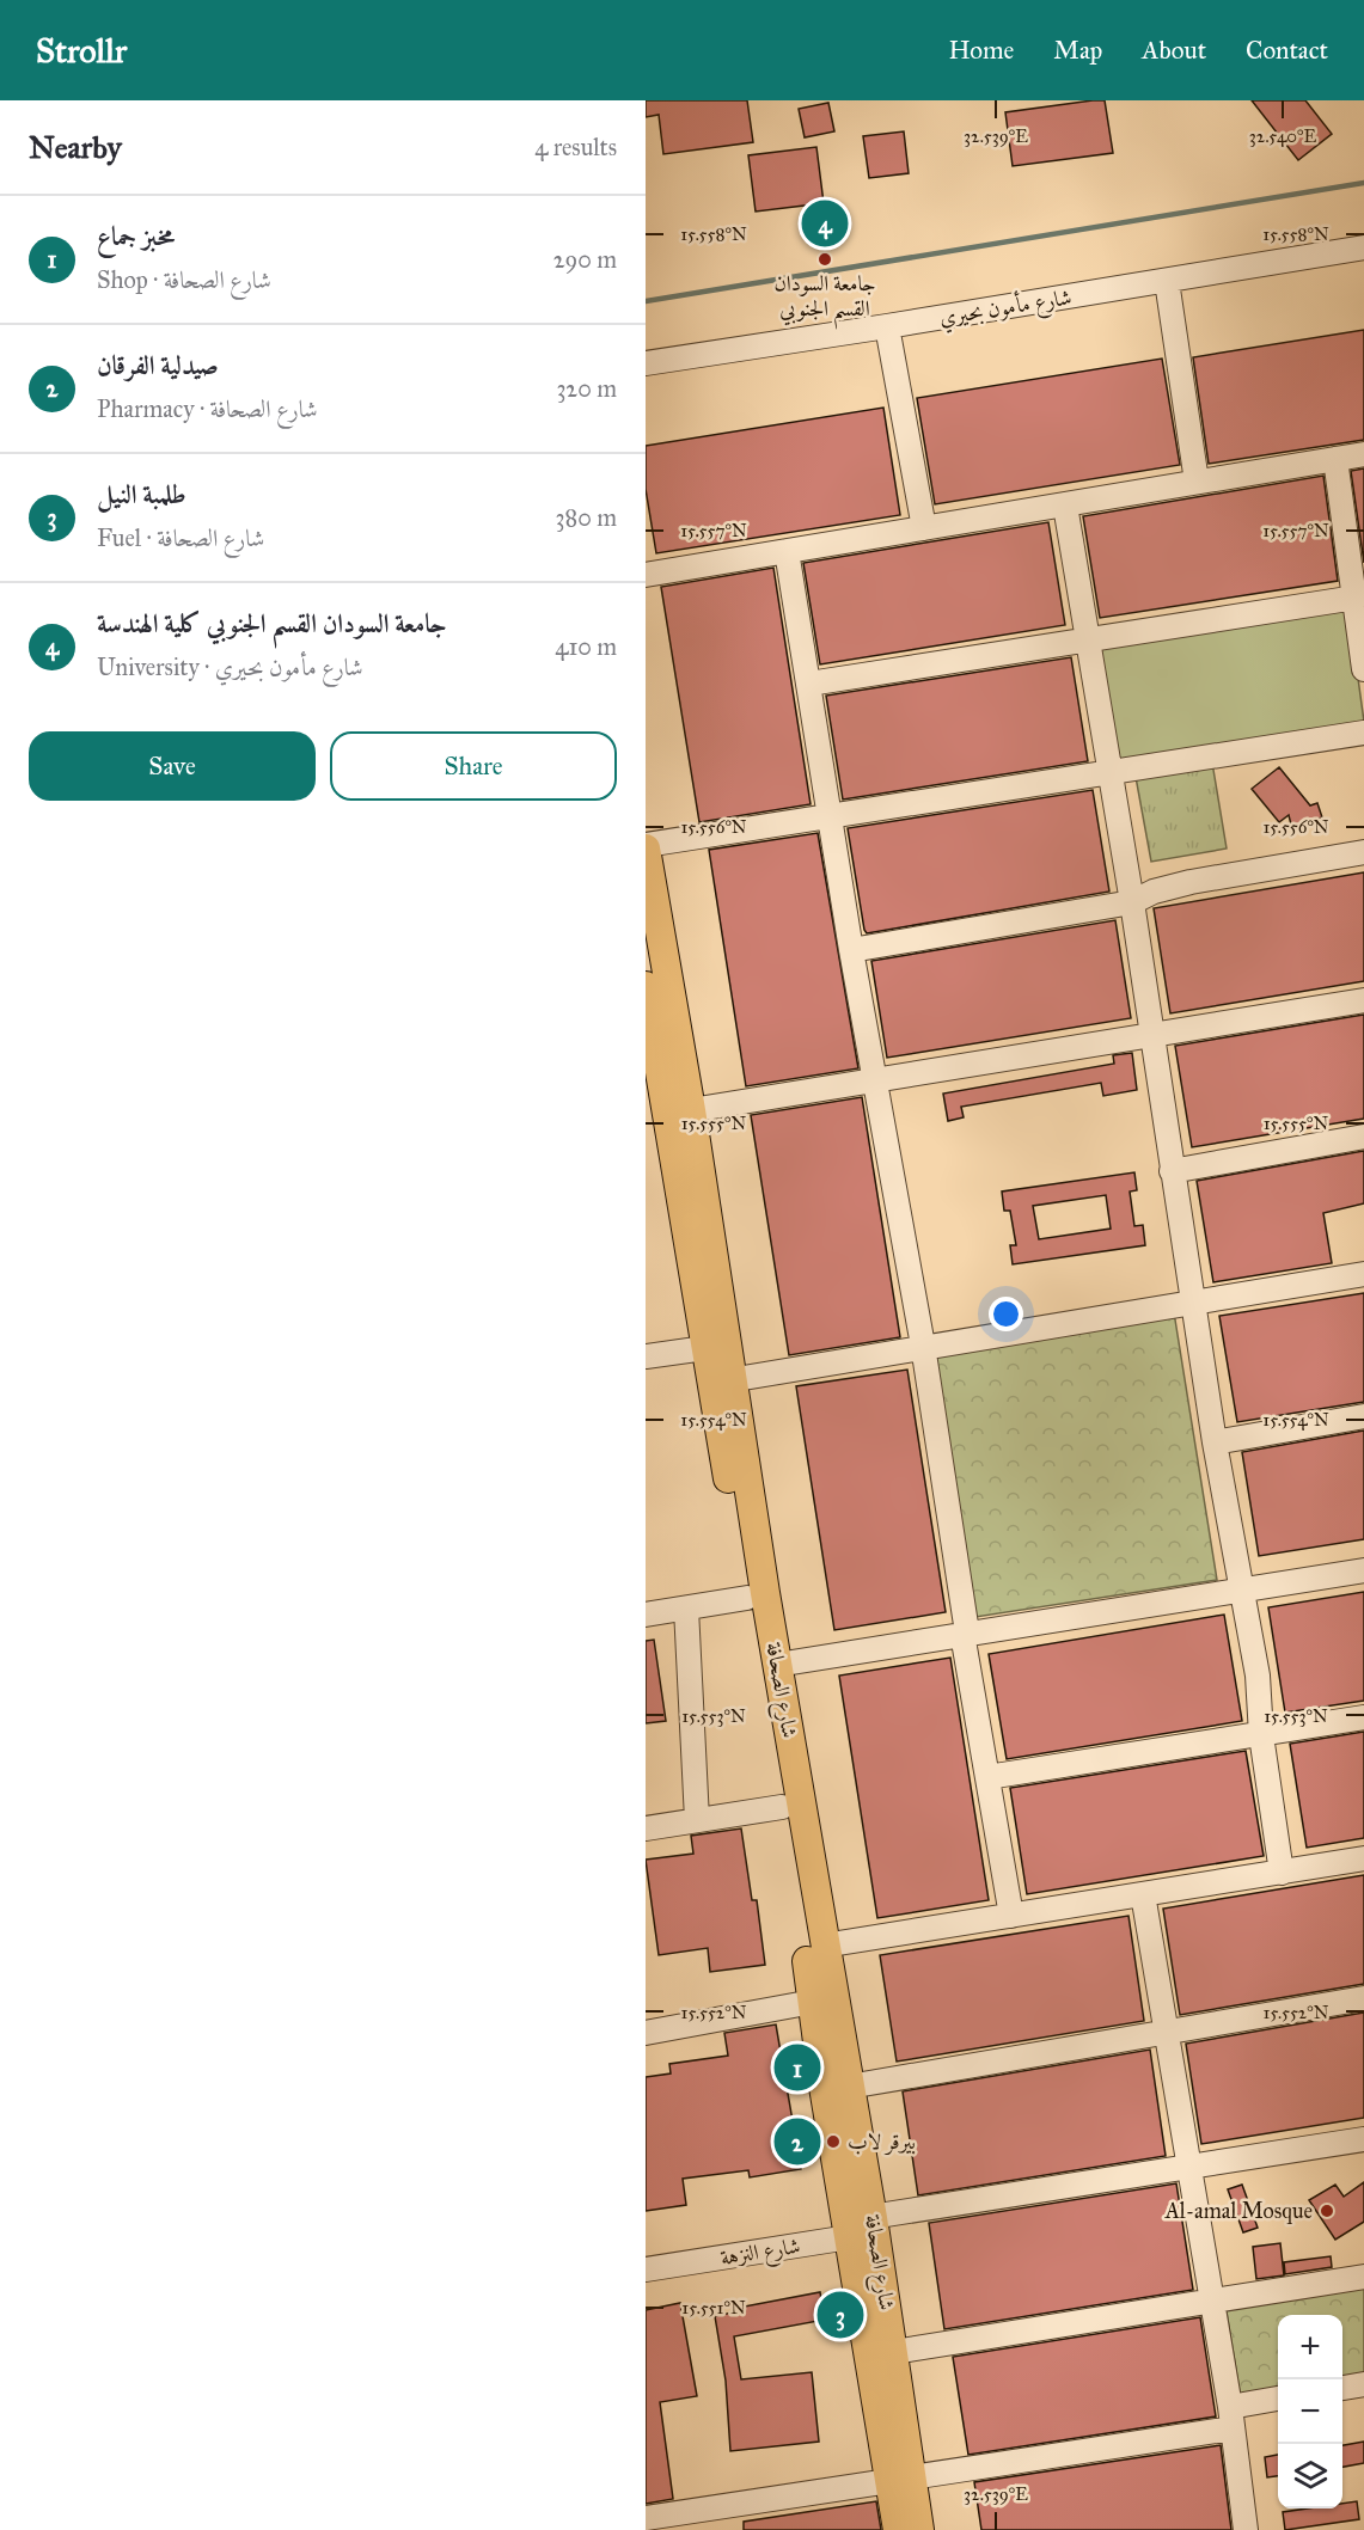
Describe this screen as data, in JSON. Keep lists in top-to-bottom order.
{
  "streets": {
    "main road": ["شارع الصحافة"],
    "street": ["شارع مأمون بحيري", "شارع النزهة"]
  },
  "crossings": [
    ["شارع الصحافة", "شارع النزهة"]
  ],
  "places": ["جامعة السودان القسم الجنوبي", "بيرقر لاب", "Al-amal Mosque"],
  "page": {
    "header": "Strollr",
    "nav": [
      "Home",
      "Map",
      "About",
      "Contact"
    ],
    "heading": ["Nearby", "4 results"],
    "list": [
      {
        "mark": "1",
        "name": "مخبز جماع",
        "note": "Shop · شارع الصحافة",
        "value": "290 m"
      },
      {
        "mark": "2",
        "name": "صيدلية الفرقان",
        "note": "Pharmacy · شارع الصحافة",
        "value": "320 m"
      },
      {
        "mark": "3",
        "name": "طلمبة النيل",
        "note": "Fuel · شارع الصحافة",
        "value": "380 m"
      },
      {
        "mark": "4",
        "name": "جامعة السودان القسم الجنوبي كلية الهندسة",
        "note": "University · شارع مأمون بحيري",
        "value": "410 m"
      }
    ],
    "pins": [
      "4",
      "1",
      "2",
      "3"
    ],
    "buttons": ["Save", "Share"],
    "map_buttons": ["+", "−"]
  },
  "coordinates": [
    "32.539°E",
    "32.540°E",
    "15.558°N",
    "15.557°N",
    "15.556°N",
    "15.555°N",
    "15.554°N",
    "15.553°N",
    "15.552°N",
    "15.551°N"
  ]
}
